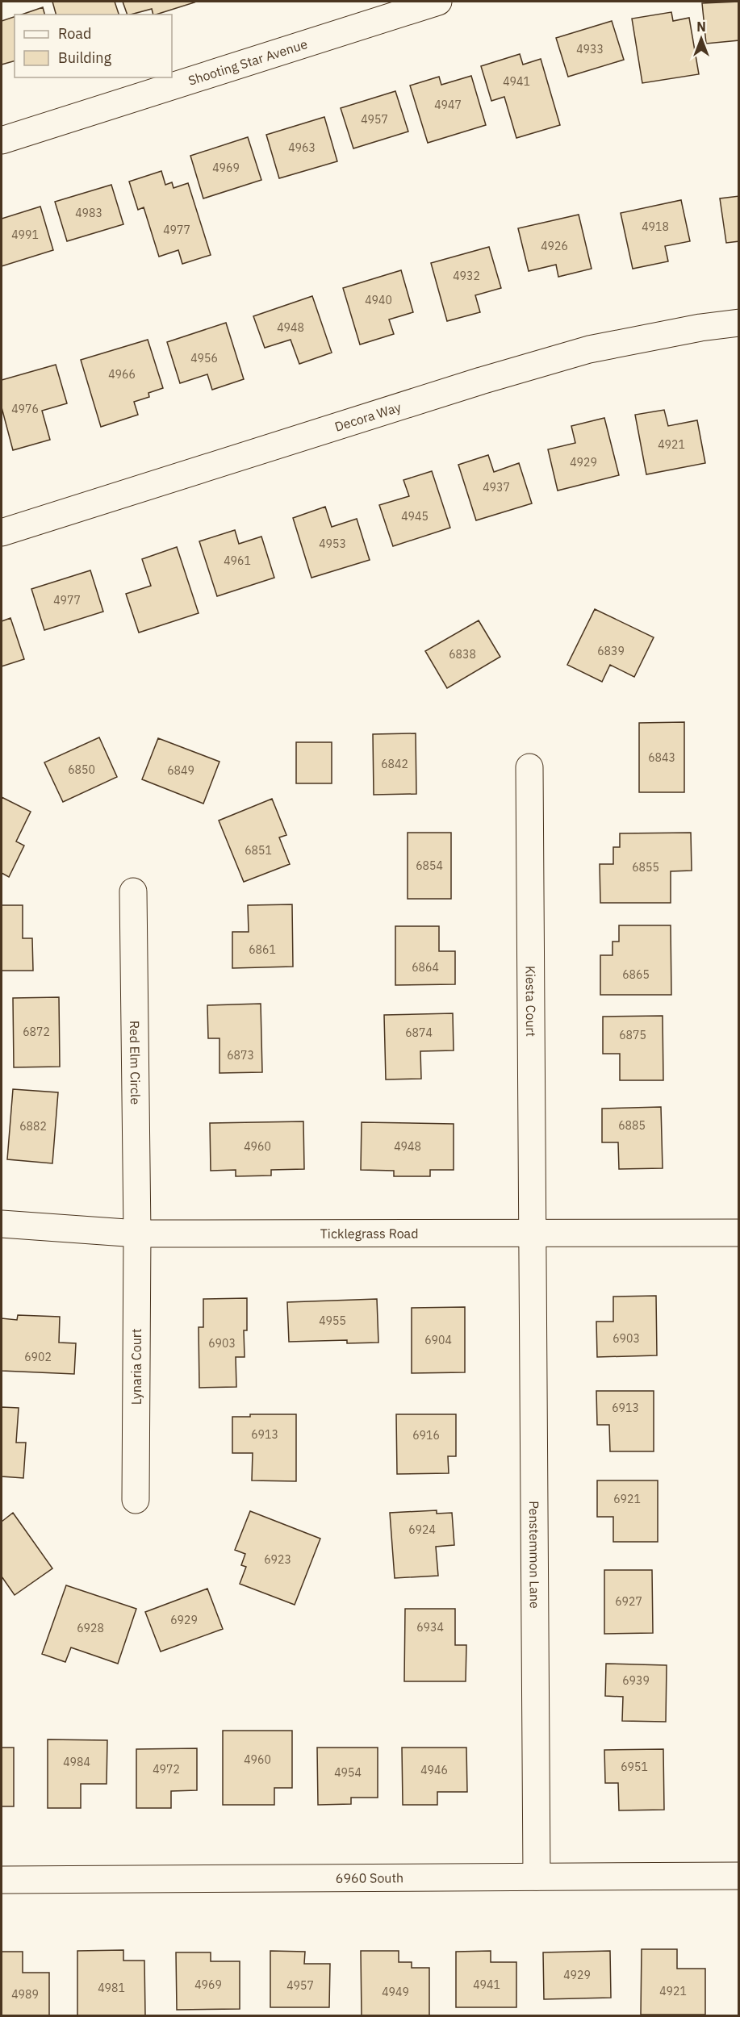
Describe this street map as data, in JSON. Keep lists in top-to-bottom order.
{
  "streets": {
    "street": [
      "Shooting Star Avenue",
      "Decora Way",
      "Kiesta Court",
      "Red Elm Circle",
      "Ticklegrass Road",
      "Lynaria Court",
      "Penstemmon Lane",
      "6960 South"
    ]
  },
  "crossings": [
    ["Kiesta Court", "Ticklegrass Road"],
    ["Kiesta Court", "Penstemmon Lane"],
    ["Red Elm Circle", "Ticklegrass Road"],
    ["Red Elm Circle", "Lynaria Court"],
    ["Ticklegrass Road", "Lynaria Court"],
    ["Ticklegrass Road", "Penstemmon Lane"],
    ["Penstemmon Lane", "6960 South"]
  ],
  "house_numbers": [
    "4933",
    "4941",
    "4947",
    "4957",
    "4963",
    "4969",
    "4983",
    "4918",
    "4977",
    "4991",
    "4926",
    "4932",
    "4940",
    "4948",
    "4956",
    "4966",
    "4976",
    "4921",
    "4929",
    "4937",
    "4945",
    "4953",
    "4961",
    "4977",
    "6839",
    "6838",
    "6843",
    "6842",
    "6850",
    "6849",
    "6851",
    "6854",
    "6855",
    "6861",
    "6864",
    "6865",
    "6872",
    "6874",
    "6875",
    "6873",
    "6885",
    "6882",
    "4960",
    "4948",
    "4955",
    "6903",
    "6904",
    "6903",
    "6902",
    "6913",
    "6913",
    "6916",
    "6921",
    "6924",
    "6923",
    "6927",
    "6929",
    "6934",
    "6928",
    "6939",
    "4960",
    "4984",
    "6951",
    "4972",
    "4946",
    "4954",
    "4929",
    "4969",
    "4941",
    "4957",
    "4981",
    "4921",
    "4949",
    "4989"
  ],
  "legend": ["Road", "Building"],
  "north": "top"
}
